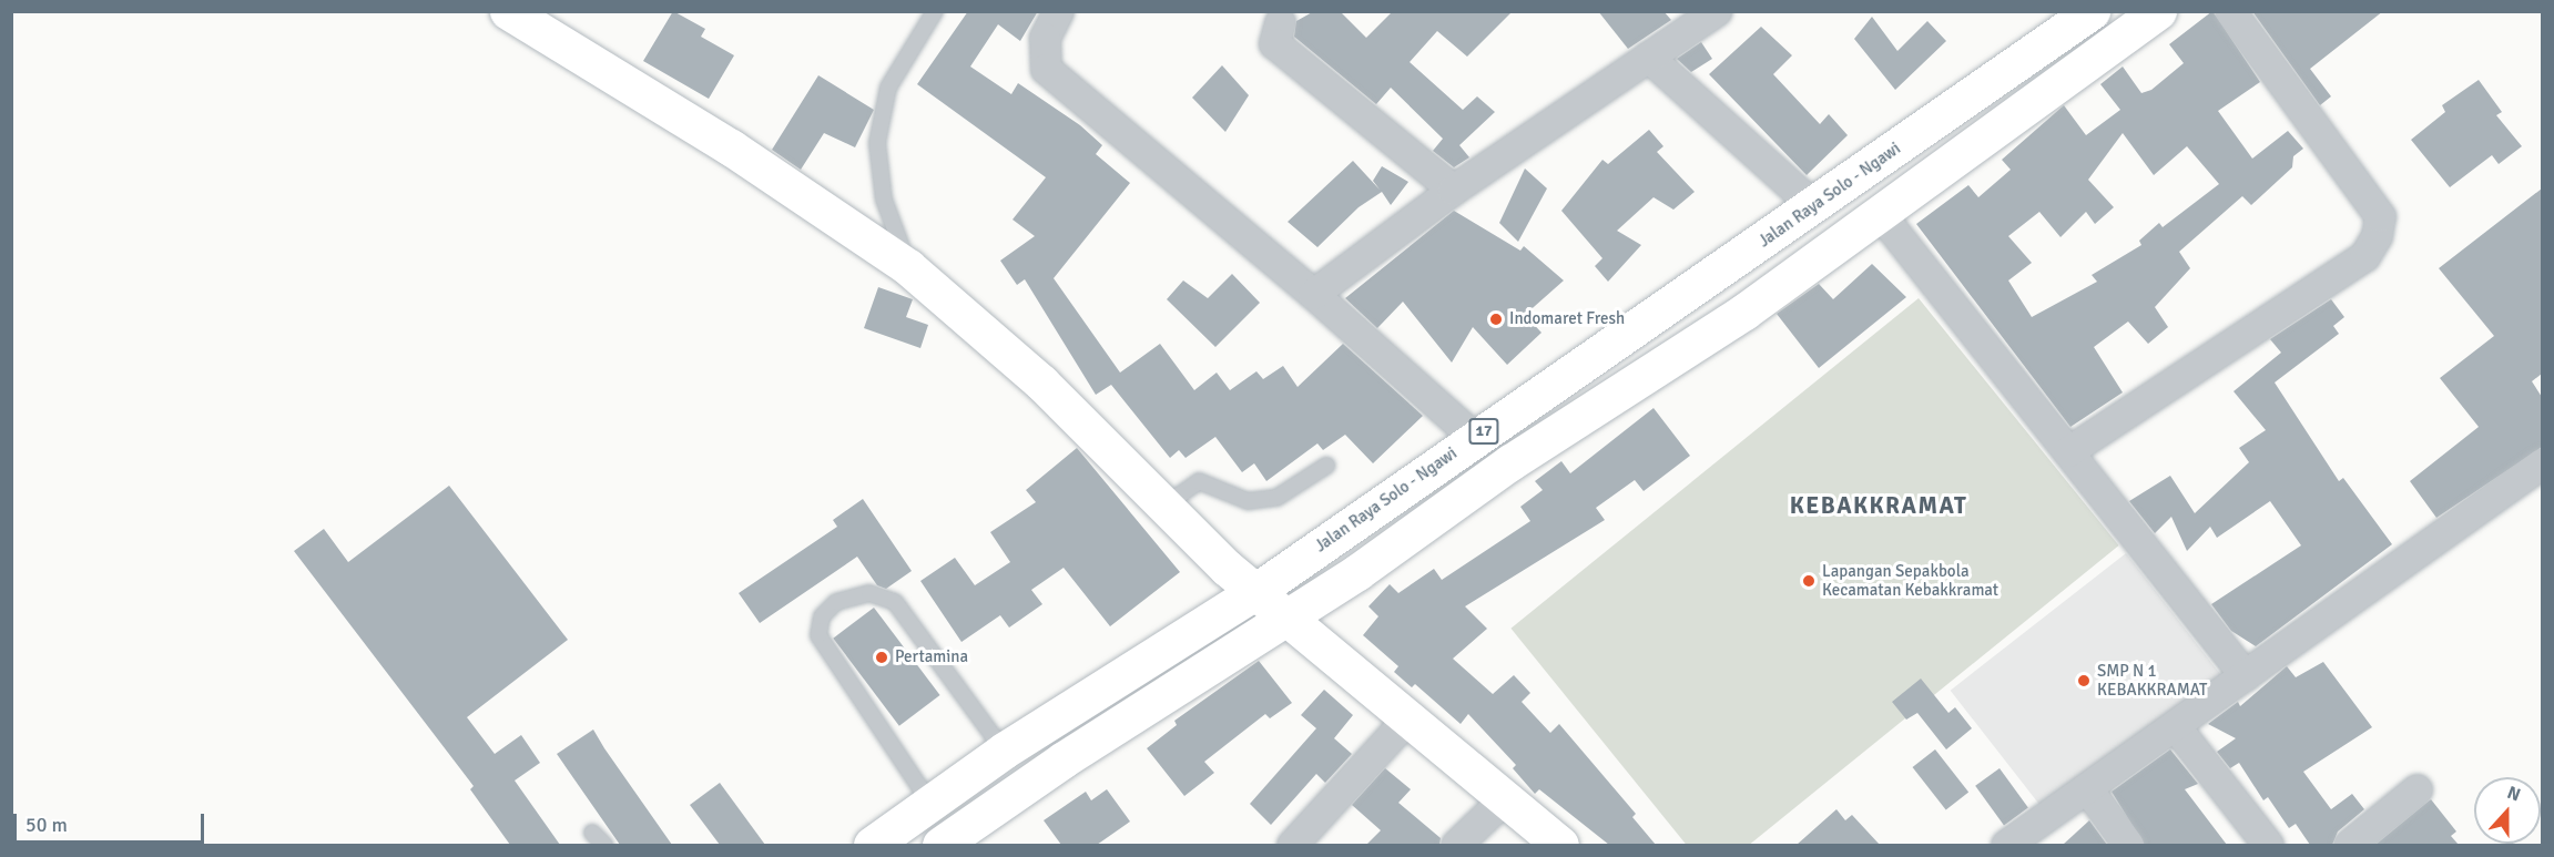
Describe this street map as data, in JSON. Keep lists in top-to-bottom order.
{
  "streets": {
    "main road": ["Jalan Raya Solo - Ngawi", "17"]
  },
  "districts": ["KEBAKKRAMAT"],
  "places": [
    "Indomaret Fresh",
    "Lapangan Sepakbola Kecamatan Kebakkramat",
    "Pertamina",
    "SMP N 1 KEBAKKRAMAT"
  ],
  "scale_bar": "50 m",
  "north": "top"
}
